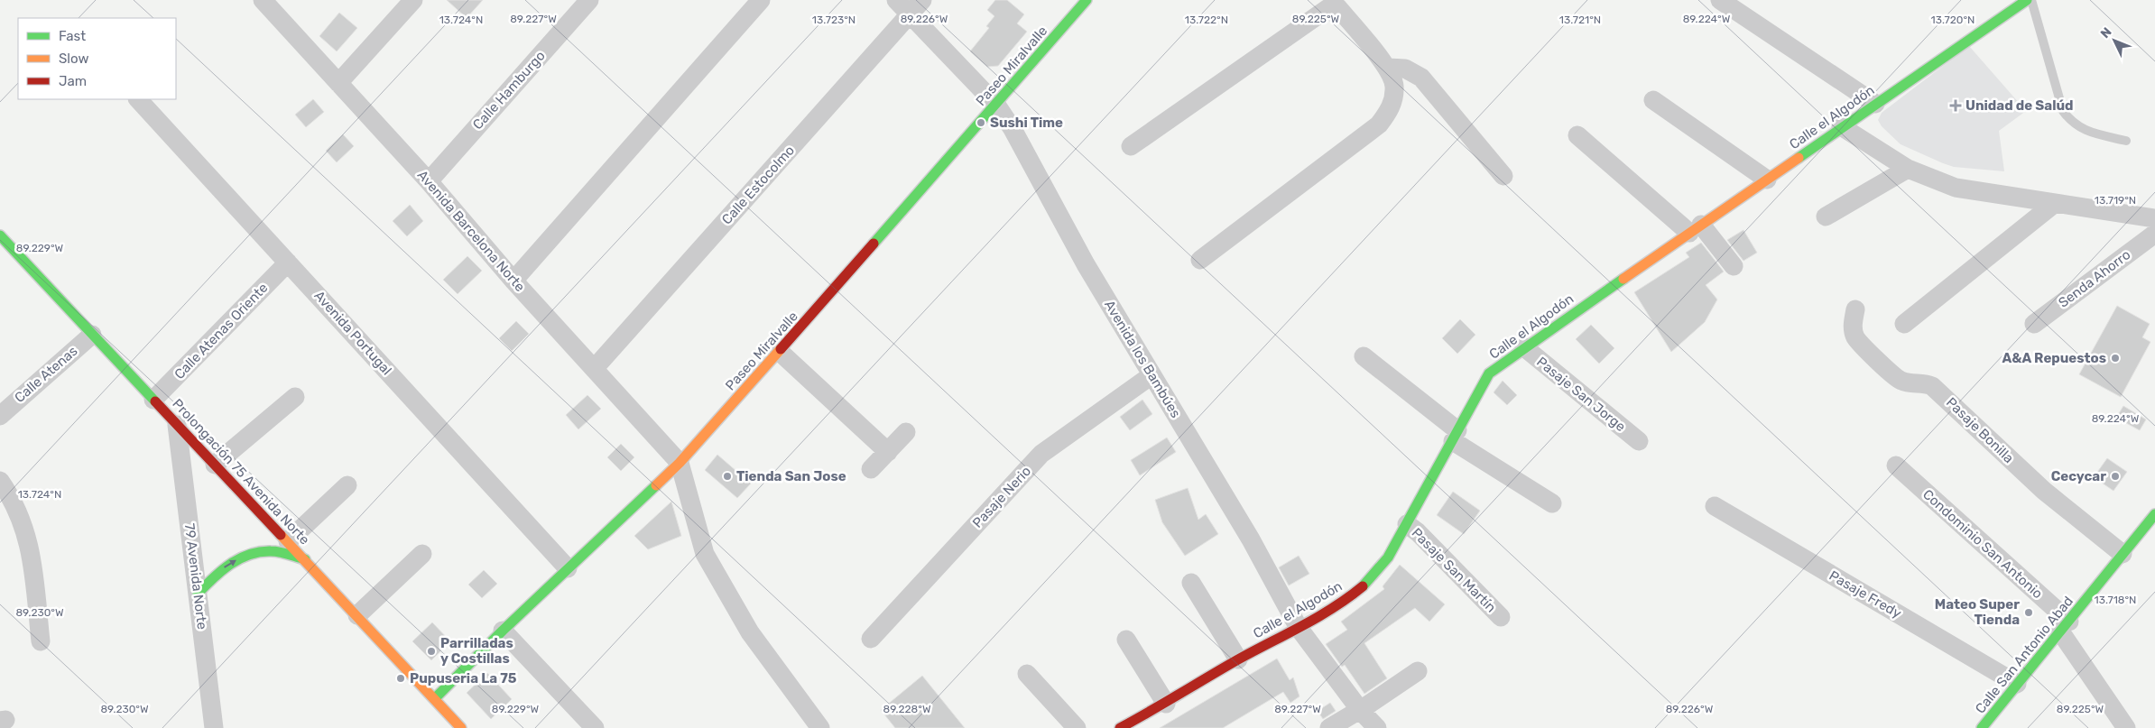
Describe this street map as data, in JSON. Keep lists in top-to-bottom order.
{
  "streets": {
    "street": [
      "Paseo Miralvalle",
      "Calle Hamburgo",
      "Calle el Algodón",
      "Calle Estocolmo",
      "Avenida Barcelona Norte",
      "Senda Ahorro",
      "Calle Atenas Oriente",
      "Avenida Portugal",
      "Avenida los Bambúes",
      "Calle Atenas",
      "Pasaje San Jorge",
      "Pasaje Bonilla",
      "Prolongación 75 Avenida Norte",
      "Pasaje Nerio",
      "Condominio San Antonio",
      "Pasaje San Martín",
      "79 Avenida Norte",
      "Pasaje Fredy",
      "Calle San Antonio Abad"
    ]
  },
  "crossings": [
    ["Paseo Miralvalle", "Avenida Barcelona Norte"],
    ["Paseo Miralvalle", "Avenida Portugal"],
    ["Paseo Miralvalle", "Avenida los Bambúes"],
    ["Paseo Miralvalle", "Prolongación 75 Avenida Norte"],
    ["Calle Hamburgo", "Avenida Barcelona Norte"],
    ["Calle el Algodón", "Avenida los Bambúes"],
    ["Calle el Algodón", "Pasaje San Jorge"],
    ["Calle el Algodón", "Pasaje San Martín"],
    ["Calle Estocolmo", "Avenida Barcelona Norte"],
    ["Calle Estocolmo", "Avenida los Bambúes"],
    ["Calle Atenas Oriente", "Avenida Portugal"],
    ["Calle Atenas Oriente", "Prolongación 75 Avenida Norte"],
    ["Avenida los Bambúes", "Pasaje Nerio"],
    ["Calle Atenas", "Prolongación 75 Avenida Norte"],
    ["Pasaje Bonilla", "Calle San Antonio Abad"],
    ["Prolongación 75 Avenida Norte", "79 Avenida Norte"],
    ["Condominio San Antonio", "Calle San Antonio Abad"],
    ["Pasaje Fredy", "Calle San Antonio Abad"]
  ],
  "places": {
    "health": ["Unidad de Salúd"],
    "other": [
      "Sushi Time",
      "A&A Repuestos",
      "Tienda San Jose",
      "Cecycar",
      "Mateo Super Tienda",
      "Parrilladas y Costillas",
      "Pupuseria La 75"
    ]
  },
  "legend": ["Fast", "Slow", "Jam"],
  "north": "top left",
  "coordinates": [
    "89.227°W",
    "89.226°W",
    "89.225°W",
    "89.224°W",
    "13.724°N",
    "13.723°N",
    "13.722°N",
    "13.721°N",
    "13.720°N",
    "13.719°N",
    "89.229°W",
    "13.718°N",
    "89.230°W",
    "89.228°W"
  ]
}
